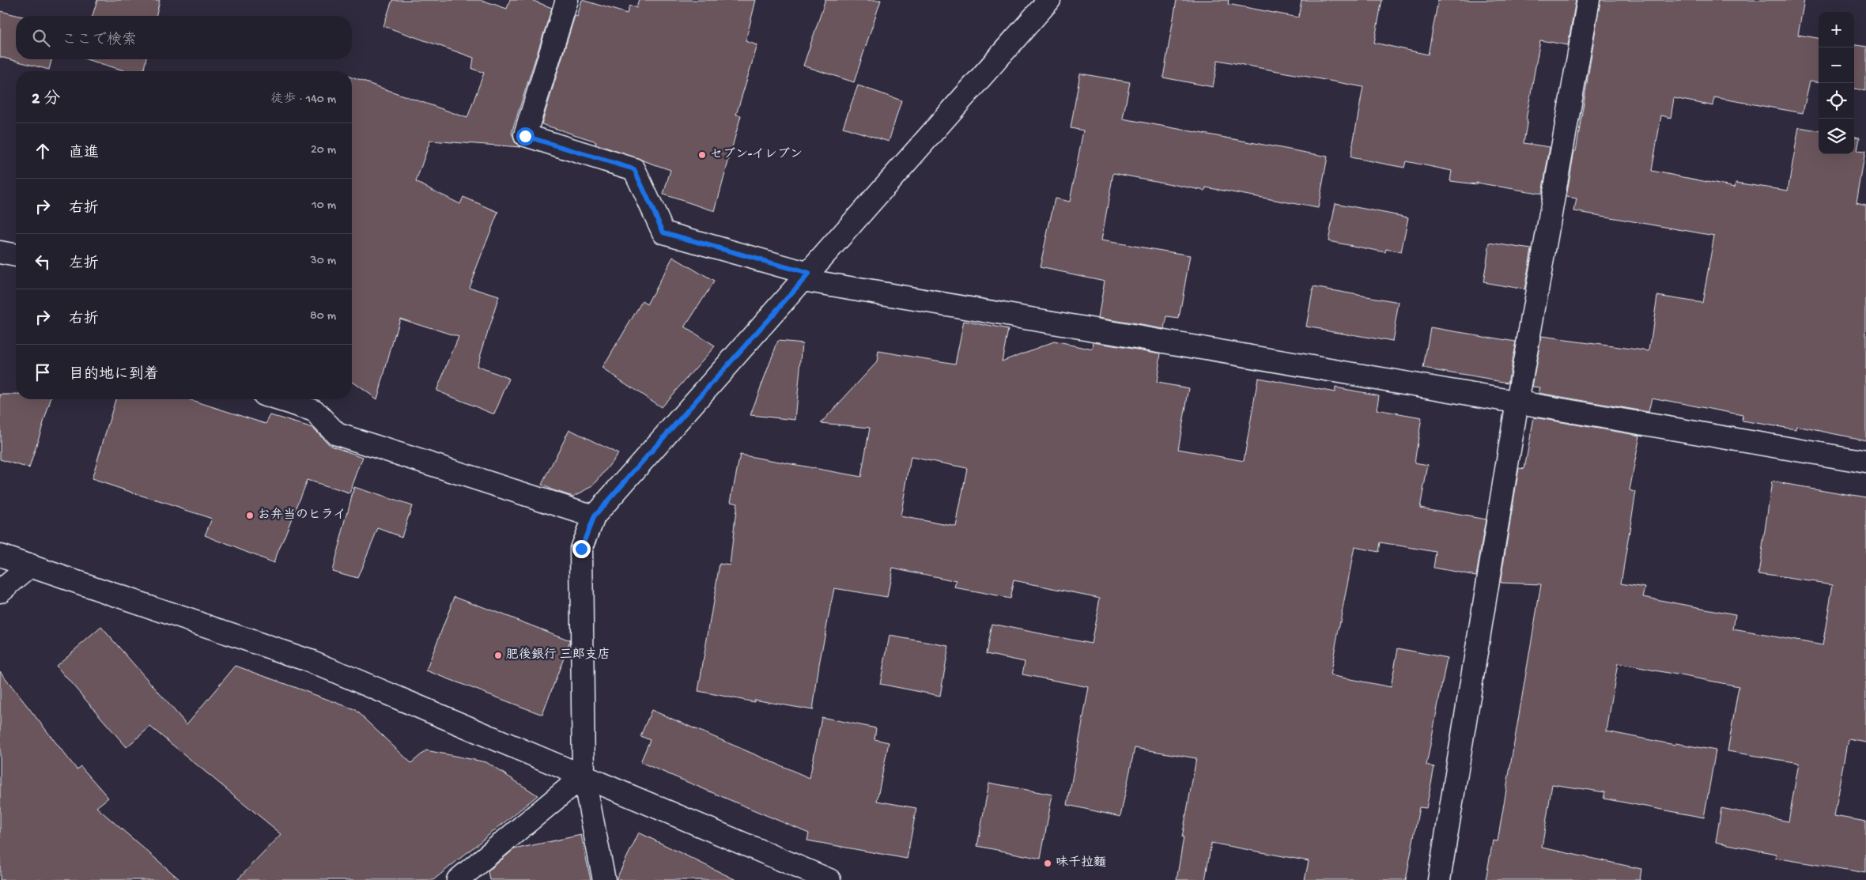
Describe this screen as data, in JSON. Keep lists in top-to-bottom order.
{
  "places": [
    "セブン-イレブン",
    "お弁当のヒライ",
    "肥後銀行 三郎支店",
    "味千拉麵"
  ],
  "page": {
    "map_buttons": ["+", "−"],
    "search": "ここで検索",
    "heading": ["2 分", "徒歩 · 140 m"],
    "list": [
      ["直進", "20 m"],
      ["右折", "10 m"],
      ["左折", "30 m"],
      ["右折", "80 m"],
      "目的地に到着"
    ]
  }
}
